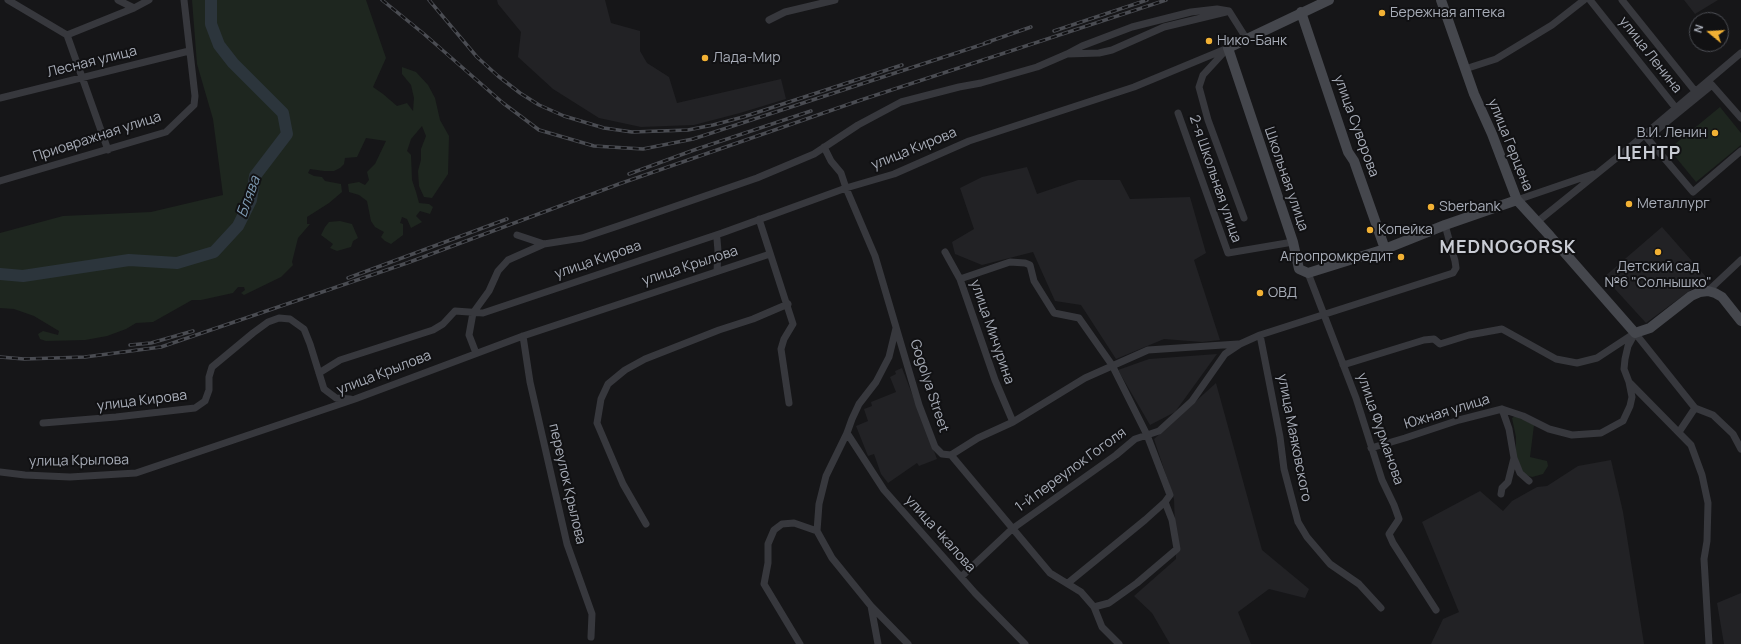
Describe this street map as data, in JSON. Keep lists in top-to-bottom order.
{
  "streets": {
    "street": [
      "улица Ленина",
      "Лесная улица",
      "улица Суворова",
      "Приовражная улица",
      "улица Герцена",
      "улица Кирова",
      "2-я Школьная улица",
      "Школьная улица",
      "улица Крылова",
      "улица Мичурина",
      "Gogolya Street",
      "Южная улица",
      "улица Фурманова",
      "улица Маяковского",
      "1-й переулок Гоголя",
      "переулок Крылова",
      "улица Чкалова"
    ]
  },
  "crossings": [
    ["Лесная улица", "Приовражная улица"],
    ["улица Герцена", "Южная улица"],
    ["улица Кирова", "Школьная улица"],
    ["улица Кирова", "Gogolya Street"],
    ["2-я Школьная улица", "Школьная улица"],
    ["Школьная улица", "улица Фурманова"],
    ["улица Крылова", "переулок Крылова"],
    ["Gogolya Street", "1-й переулок Гоголя"],
    ["Южная улица", "улица Фурманова"],
    ["1-й переулок Гоголя", "улица Чкалова"]
  ],
  "districts": ["ЦЕНТР", "MEDNOGORSK"],
  "water": ["Блява"],
  "places": [
    "Бережная аптека",
    "Нико-Банк",
    "Лада-Мир",
    "В.И. Ленин",
    "Металлург",
    "Sberbank",
    "Копейка",
    "Детский сад №6 \"Солнышко\"",
    "Агропромкредит",
    "ОВД"
  ],
  "north": "left"
}
